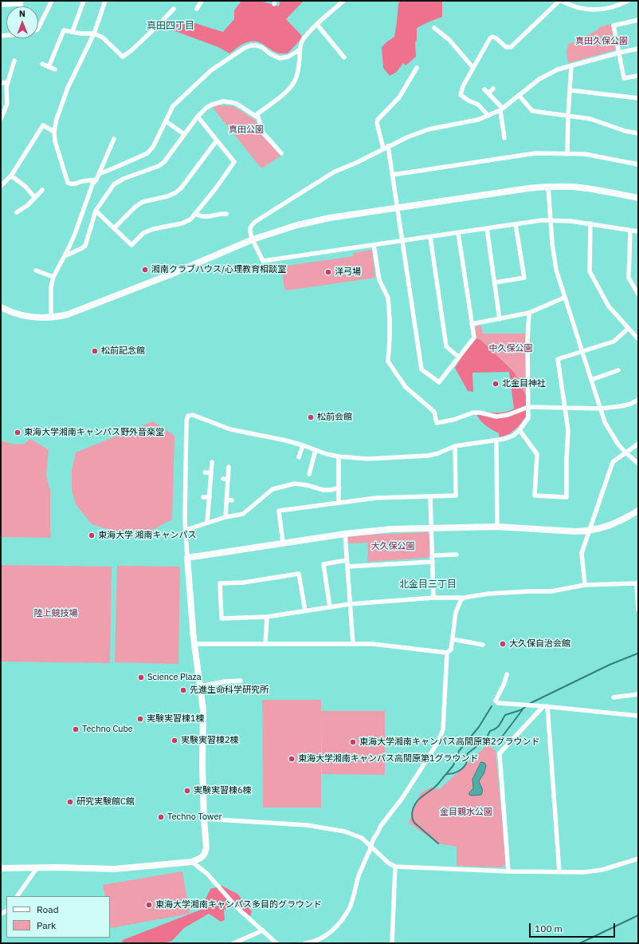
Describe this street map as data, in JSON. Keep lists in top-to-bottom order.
{
  "districts": ["真田四丁目", "北金目三丁目"],
  "parks": [
    "真田久保公園",
    "真田公園",
    "中久保公園",
    "大久保公園",
    "陸上競技場",
    "金目親水公園"
  ],
  "places": [
    "湘南クラブハウス/心理教育相談室",
    "洋弓場",
    "松前記念館",
    "北金目神社",
    "松前会館",
    "東海大学湘南キャンパス野外音楽堂",
    "東海大学 湘南キャンパス",
    "大久保自治会館",
    "Science Plaza",
    "先進生命科学研究所",
    "実験実習棟1棟",
    "Techno Cube",
    "実験実習棟2棟",
    "東海大学湘南キャンパス高間原第2グラウンド",
    "東海大学湘南キャンパス高間原第1グラウンド",
    "実験実習棟6棟",
    "研究実験館C館",
    "Techno Tower",
    "東海大学湘南キャンパス多目的グラウンド"
  ],
  "legend": ["Road", "Park"],
  "scale_bar": "100 m",
  "north": "top"
}
